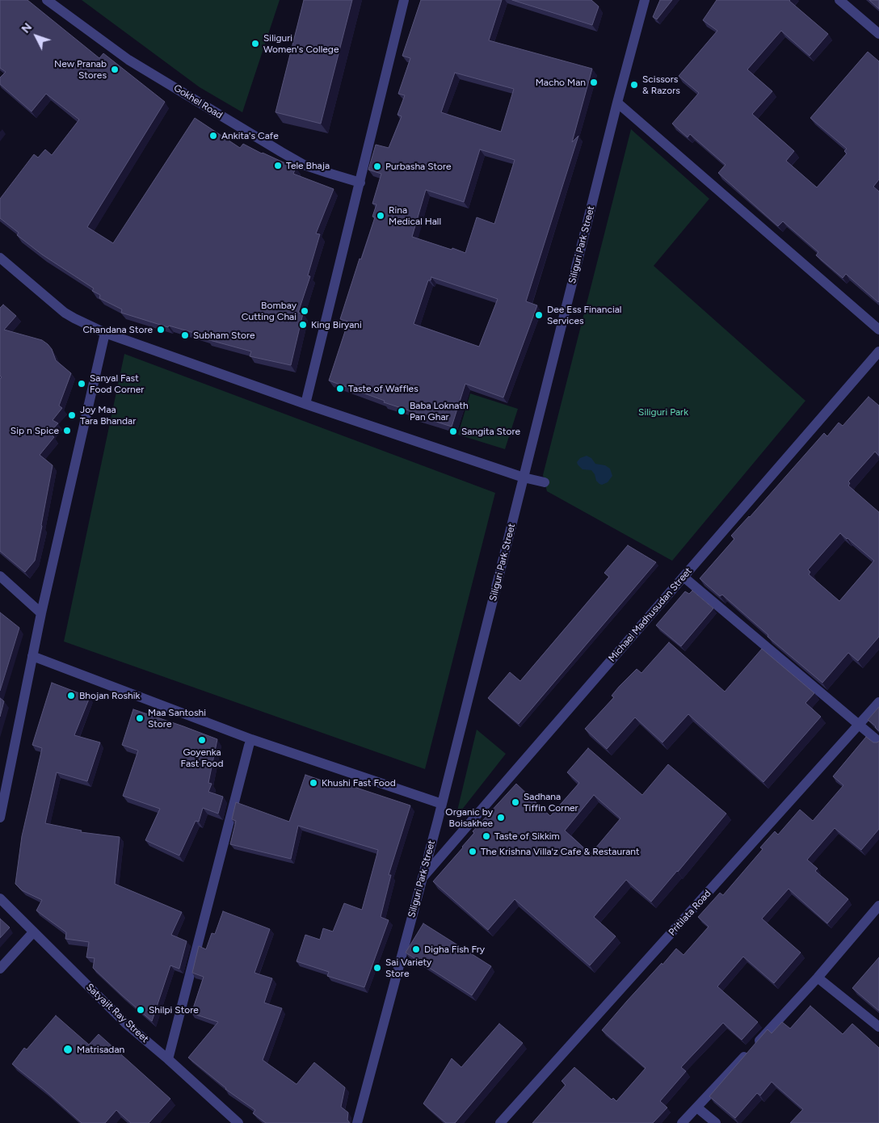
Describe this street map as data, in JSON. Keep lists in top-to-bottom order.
{
  "streets": {
    "street": [
      "Gokhel Road",
      "Siliguri Park Street",
      "Michael Madhusudan Street",
      "Pritilata Road",
      "Satyajit Ray Street"
    ]
  },
  "crossings": [
    ["Siliguri Park Street", "Michael Madhusudan Street"]
  ],
  "parks": ["Siliguri Park"],
  "places": [
    "Siliguri Women's College",
    "New Pranab Stores",
    "Macho Man",
    "Scissors & Razors",
    "Ankita's Cafe",
    "Tele Bhaja",
    "Purbasha Store",
    "Rina Medical Hall",
    "Bombay Cutting Chai",
    "Dee Ess Financial Services",
    "King Biryani",
    "Chandana Store",
    "Subham Store",
    "Sanyal Fast Food Corner",
    "Taste of Waffles",
    "Baba Loknath Pan Ghar",
    "Joy Maa Tara Bhandar",
    "Sip n Spice",
    "Sangita Store",
    "Bhojan Roshik",
    "Maa Santoshi Store",
    "Goyenka Fast Food",
    "Khushi Fast Food",
    "Sadhana Tiffin Corner",
    "Organic by Boisakhee",
    "Taste of Sikkim",
    "The Krishna Villa'z Cafe & Restaurant",
    "Digha Fish Fry",
    "Sai Variety Store",
    "Shilpi Store",
    "Matrisadan"
  ],
  "north": "top left"
}
